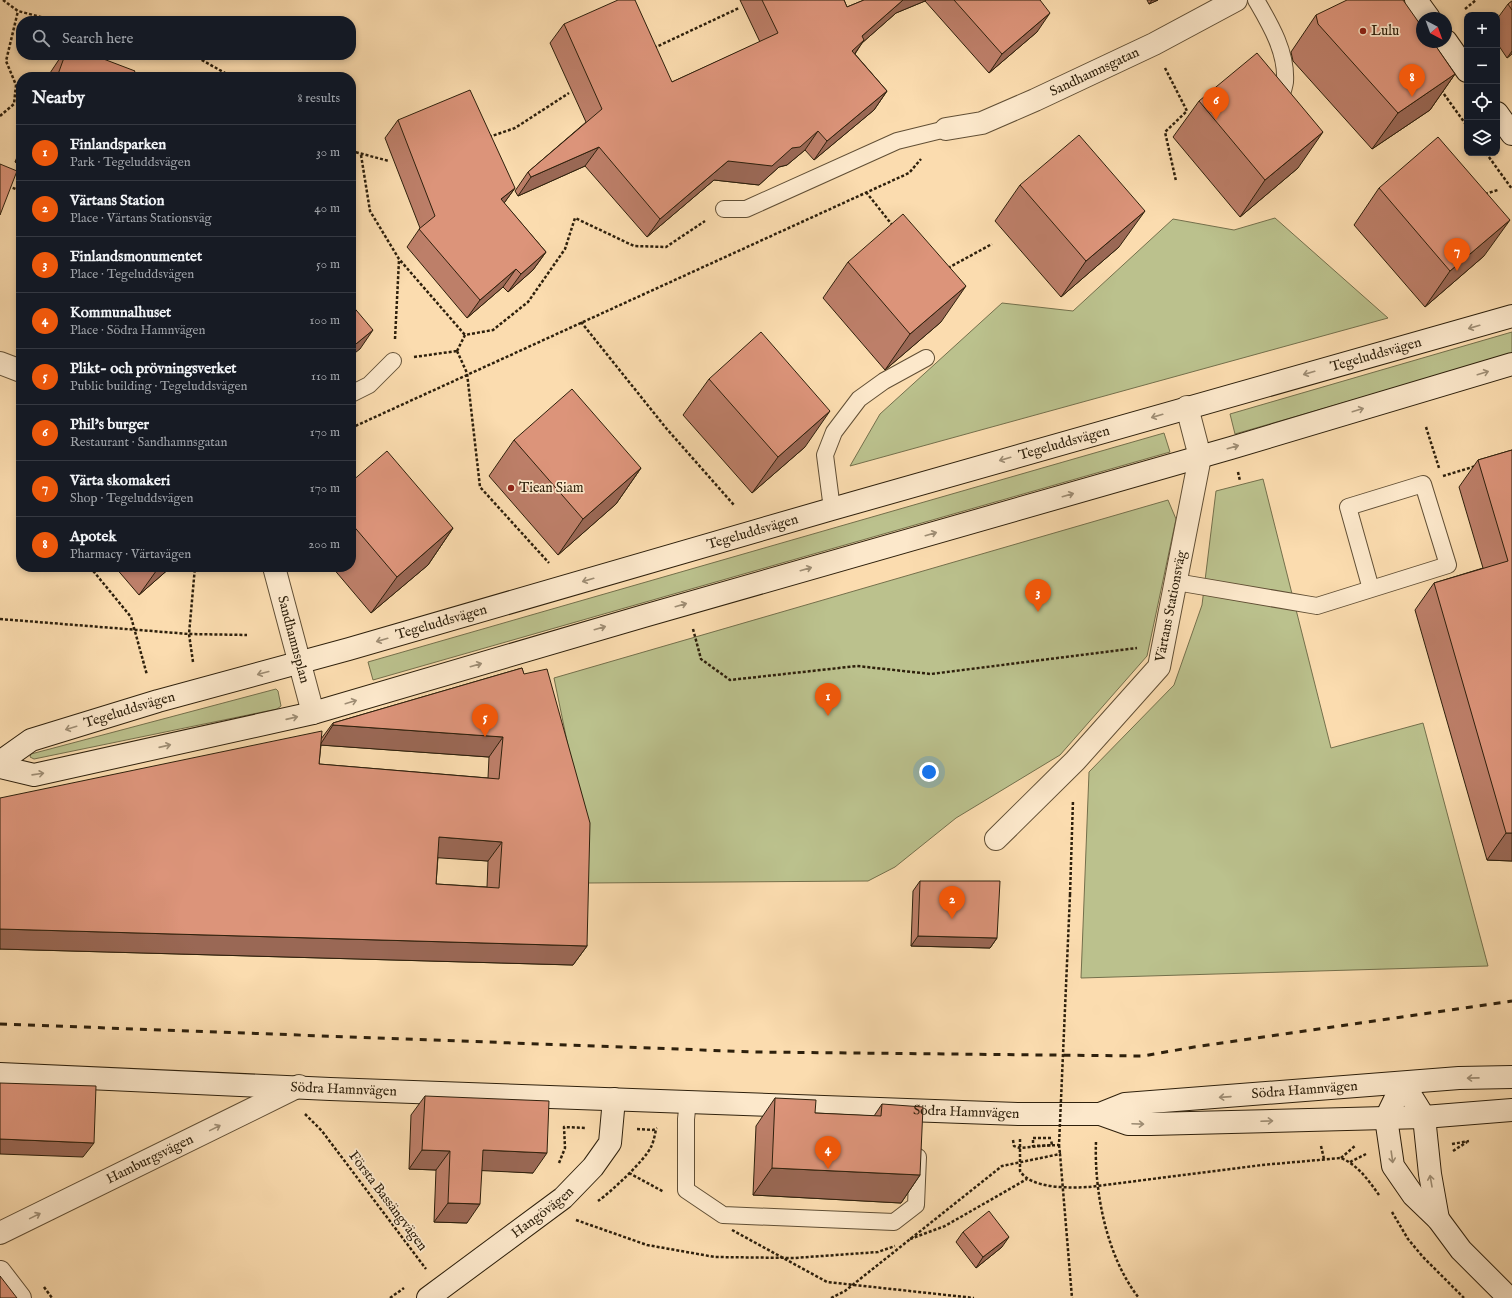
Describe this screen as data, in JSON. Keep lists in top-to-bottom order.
{
  "streets": {
    "main road": [
      "Sandhamnsgatan",
      "Tegeluddsvägen",
      "Värtans Stationsväg",
      "Sandhamnsplan",
      "Södra Hamnvägen",
      "Hamburgsvägen",
      "Hangövägen"
    ],
    "path": ["Första Bassängvägen"]
  },
  "crossings": [
    ["Tegeluddsvägen", "Värtans Stationsväg"],
    ["Tegeluddsvägen", "Sandhamnsplan"],
    ["Södra Hamnvägen", "Hamburgsvägen"],
    ["Södra Hamnvägen", "Hangövägen"],
    ["Första Bassängvägen", "Hangövägen"]
  ],
  "one_way": ["Hamburgsvägen"],
  "places": ["Lulu", "Tiean Siam"],
  "north": "bottom right",
  "page": {
    "map_buttons": ["+", "−"],
    "search": "Search here",
    "pins": [
      "8",
      "6",
      "7",
      "3",
      "1",
      "5",
      "2",
      "4"
    ],
    "heading": ["Nearby", "8 results"],
    "list": [
      {
        "mark": "1",
        "name": "Finlandsparken",
        "note": "Park · Tegeluddsvägen",
        "value": "30 m"
      },
      {
        "mark": "2",
        "name": "Värtans Station",
        "note": "Place · Värtans Stationsväg",
        "value": "40 m"
      },
      {
        "mark": "3",
        "name": "Finlandsmonumentet",
        "note": "Place · Tegeluddsvägen",
        "value": "50 m"
      },
      {
        "mark": "4",
        "name": "Kommunalhuset",
        "note": "Place · Södra Hamnvägen",
        "value": "100 m"
      },
      {
        "mark": "5",
        "name": "Plikt- och prövningsverket",
        "note": "Public building · Tegeluddsvägen",
        "value": "110 m"
      },
      {
        "mark": "6",
        "name": "Phil's burger",
        "note": "Restaurant · Sandhamnsgatan",
        "value": "170 m"
      },
      {
        "mark": "7",
        "name": "Värta skomakeri",
        "note": "Shop · Tegeluddsvägen",
        "value": "170 m"
      },
      {
        "mark": "8",
        "name": "Apotek",
        "note": "Pharmacy · Värtavägen",
        "value": "200 m"
      }
    ]
  }
}
